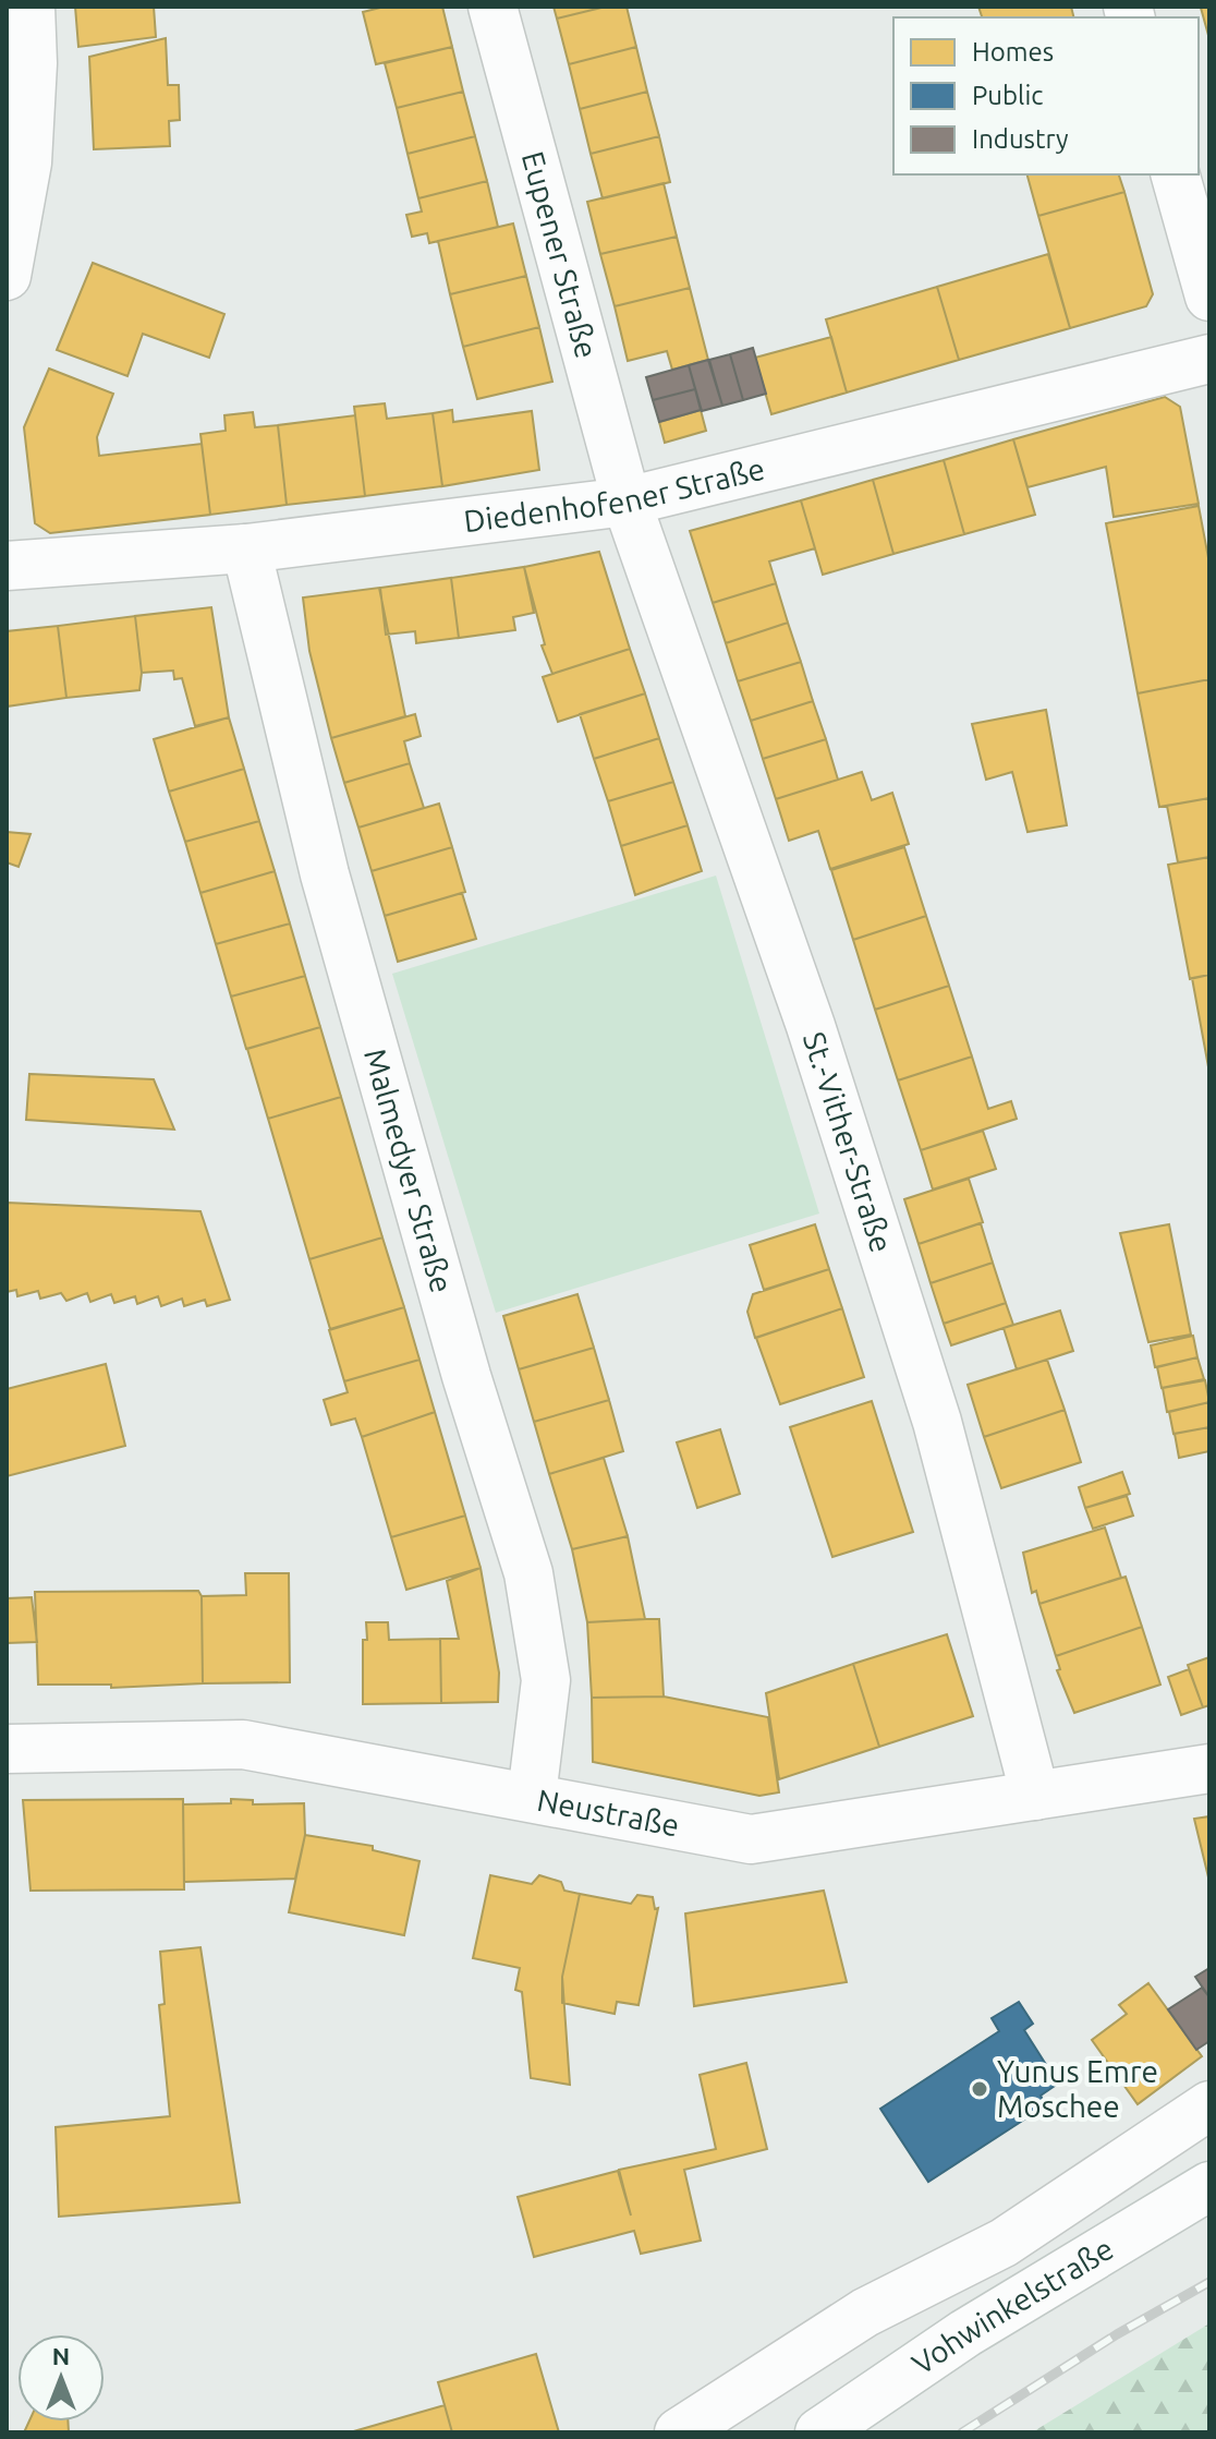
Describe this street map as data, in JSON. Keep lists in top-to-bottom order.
{
  "streets": {
    "street": [
      "Eupener Straße",
      "Diedenhofener Straße",
      "St.-Vither-Straße",
      "Malmedyer Straße",
      "Neustraße",
      "Vohwinkelstraße"
    ]
  },
  "crossings": [
    ["Eupener Straße", "Diedenhofener Straße"],
    ["Eupener Straße", "St.-Vither-Straße"],
    ["Diedenhofener Straße", "St.-Vither-Straße"],
    ["Diedenhofener Straße", "Malmedyer Straße"],
    ["St.-Vither-Straße", "Neustraße"],
    ["Malmedyer Straße", "Neustraße"]
  ],
  "places": ["Yunus Emre Moschee"],
  "legend": ["Homes", "Public", "Industry"],
  "north": "top"
}
